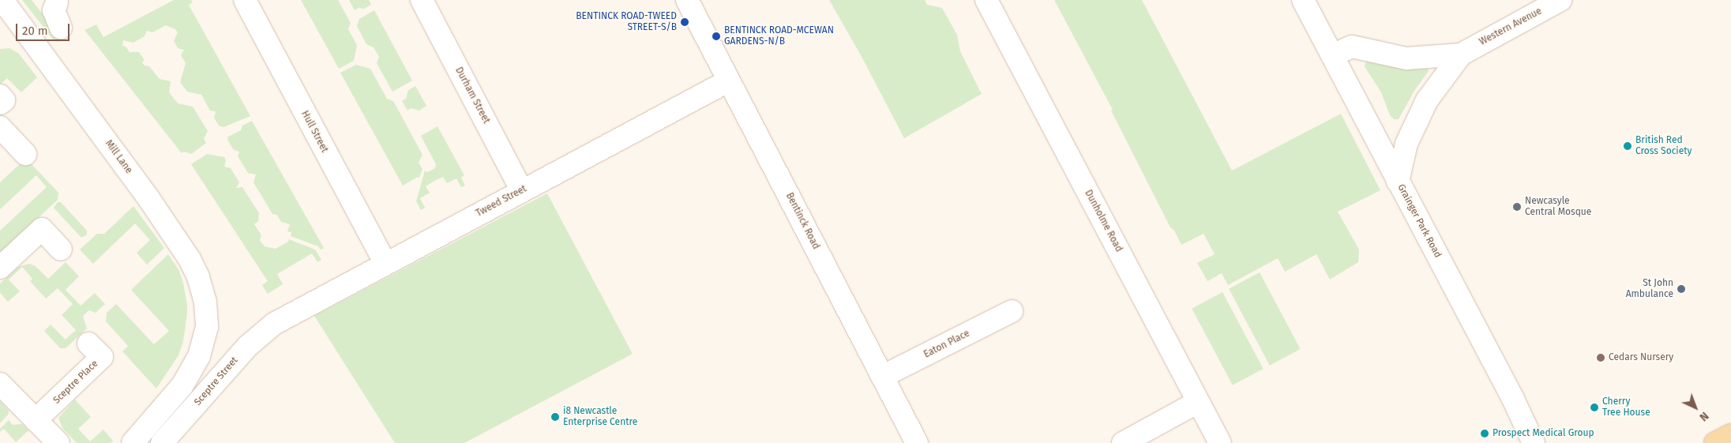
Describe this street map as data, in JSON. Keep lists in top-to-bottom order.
{
  "streets": {
    "street": [
      "Western Avenue",
      "Durham Street",
      "Hull Street",
      "Mill Lane",
      "Tweed Street",
      "Bentinck Road",
      "Dunholme Road",
      "Grainger Park Road",
      "Eaton Place",
      "Sceptre Street",
      "Sceptre Place"
    ]
  },
  "crossings": [
    ["Western Avenue", "Grainger Park Road"],
    ["Durham Street", "Tweed Street"],
    ["Hull Street", "Tweed Street"],
    ["Tweed Street", "Bentinck Road"],
    ["Tweed Street", "Sceptre Street"],
    ["Bentinck Road", "Eaton Place"]
  ],
  "places": [
    "BENTINCK ROAD-TWEED STREET-S/B",
    "BENTINCK ROAD-MCEWAN GARDENS-N/B",
    "British Red Cross Society",
    "Newcasyle Central Mosque",
    "St John Ambulance",
    "Cedars Nursery",
    "Cherry Tree House",
    "i8 Newcastle Enterprise Centre",
    "Prospect Medical Group"
  ],
  "scale_bar": "20 m",
  "north": "bottom right"
}
